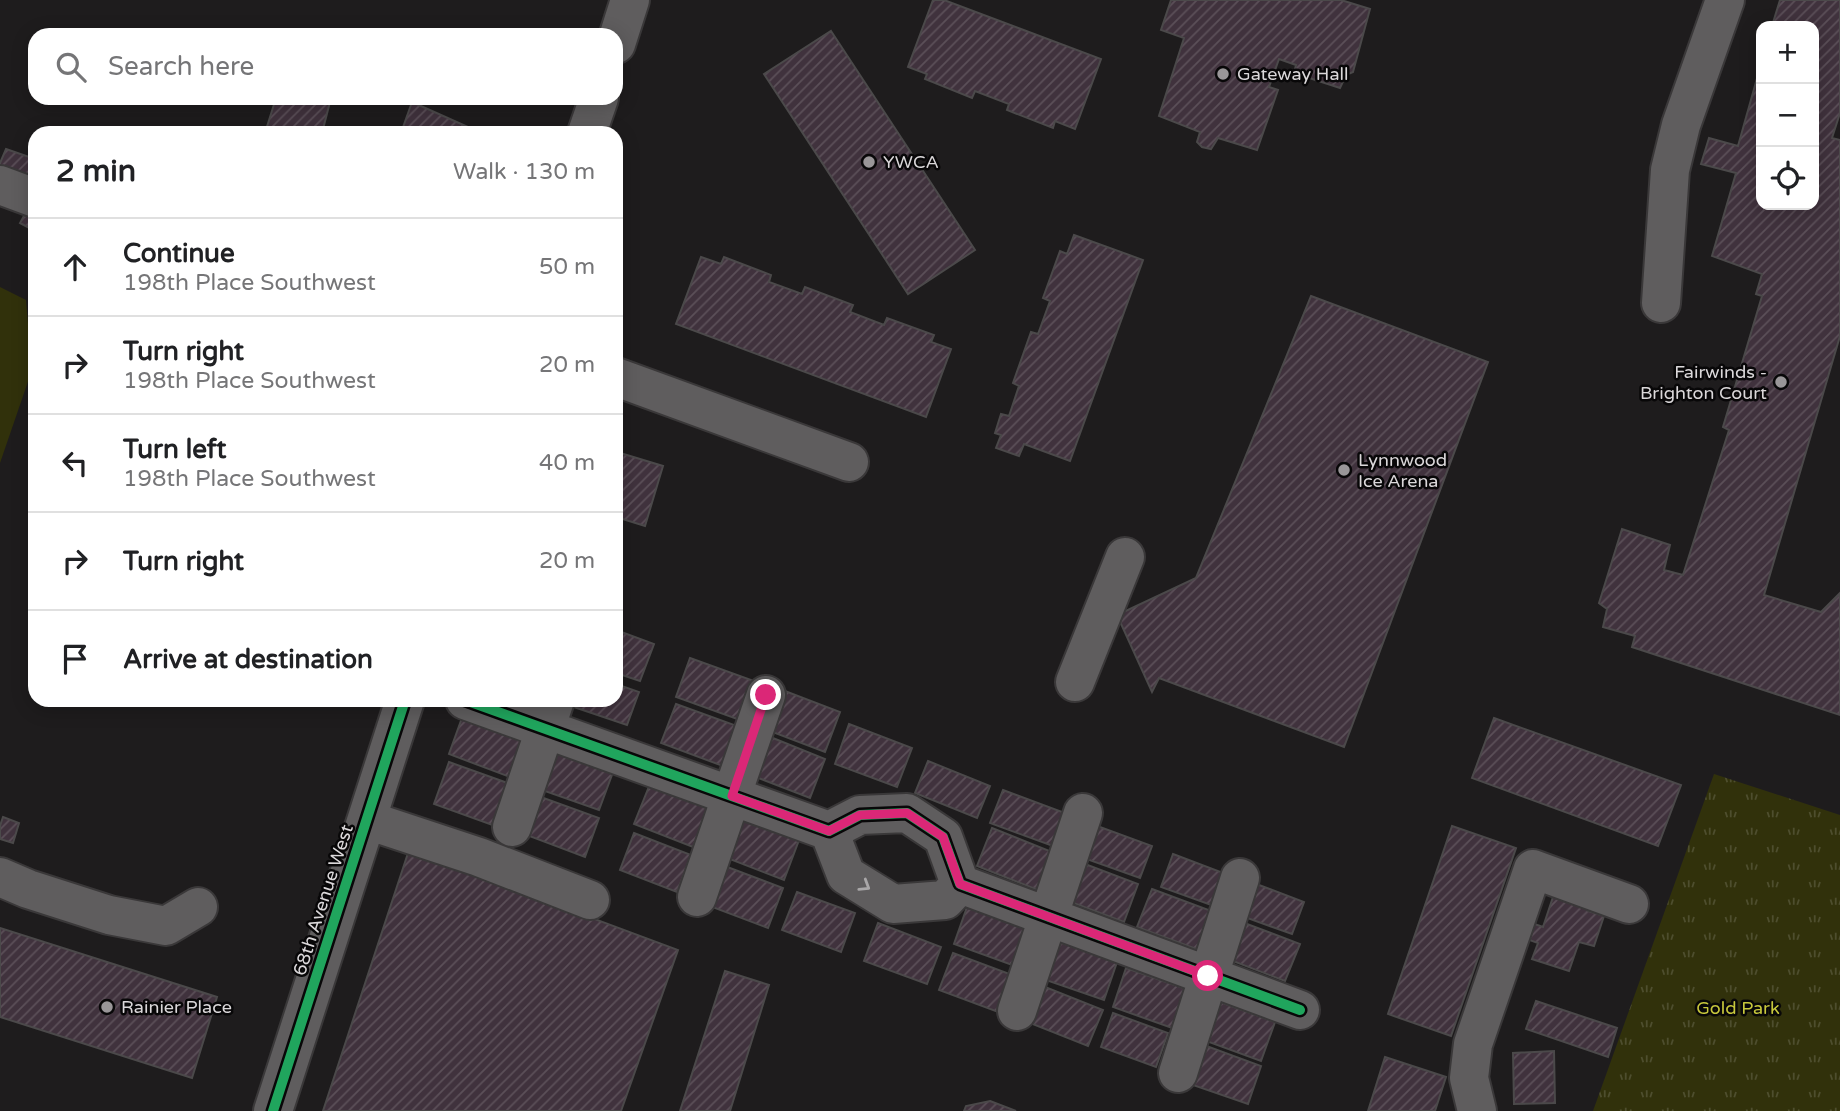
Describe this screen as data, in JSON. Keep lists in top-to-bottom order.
{
  "streets": {
    "street": ["68th Avenue West"]
  },
  "parks": ["Gold Park"],
  "places": [
    "Gateway Hall",
    "YWCA",
    "Fairwinds - Brighton Court",
    "Lynnwood Ice Arena",
    "Rainier Place"
  ],
  "page": {
    "map_buttons": ["+", "−"],
    "search": "Search here",
    "heading": ["2 min", "Walk · 130 m"],
    "list": [
      ["Continue", "198th Place Southwest", "50 m"],
      ["Turn right", "198th Place Southwest", "20 m"],
      ["Turn left", "198th Place Southwest", "40 m"],
      ["Turn right", "20 m"],
      "Arrive at destination"
    ]
  }
}
